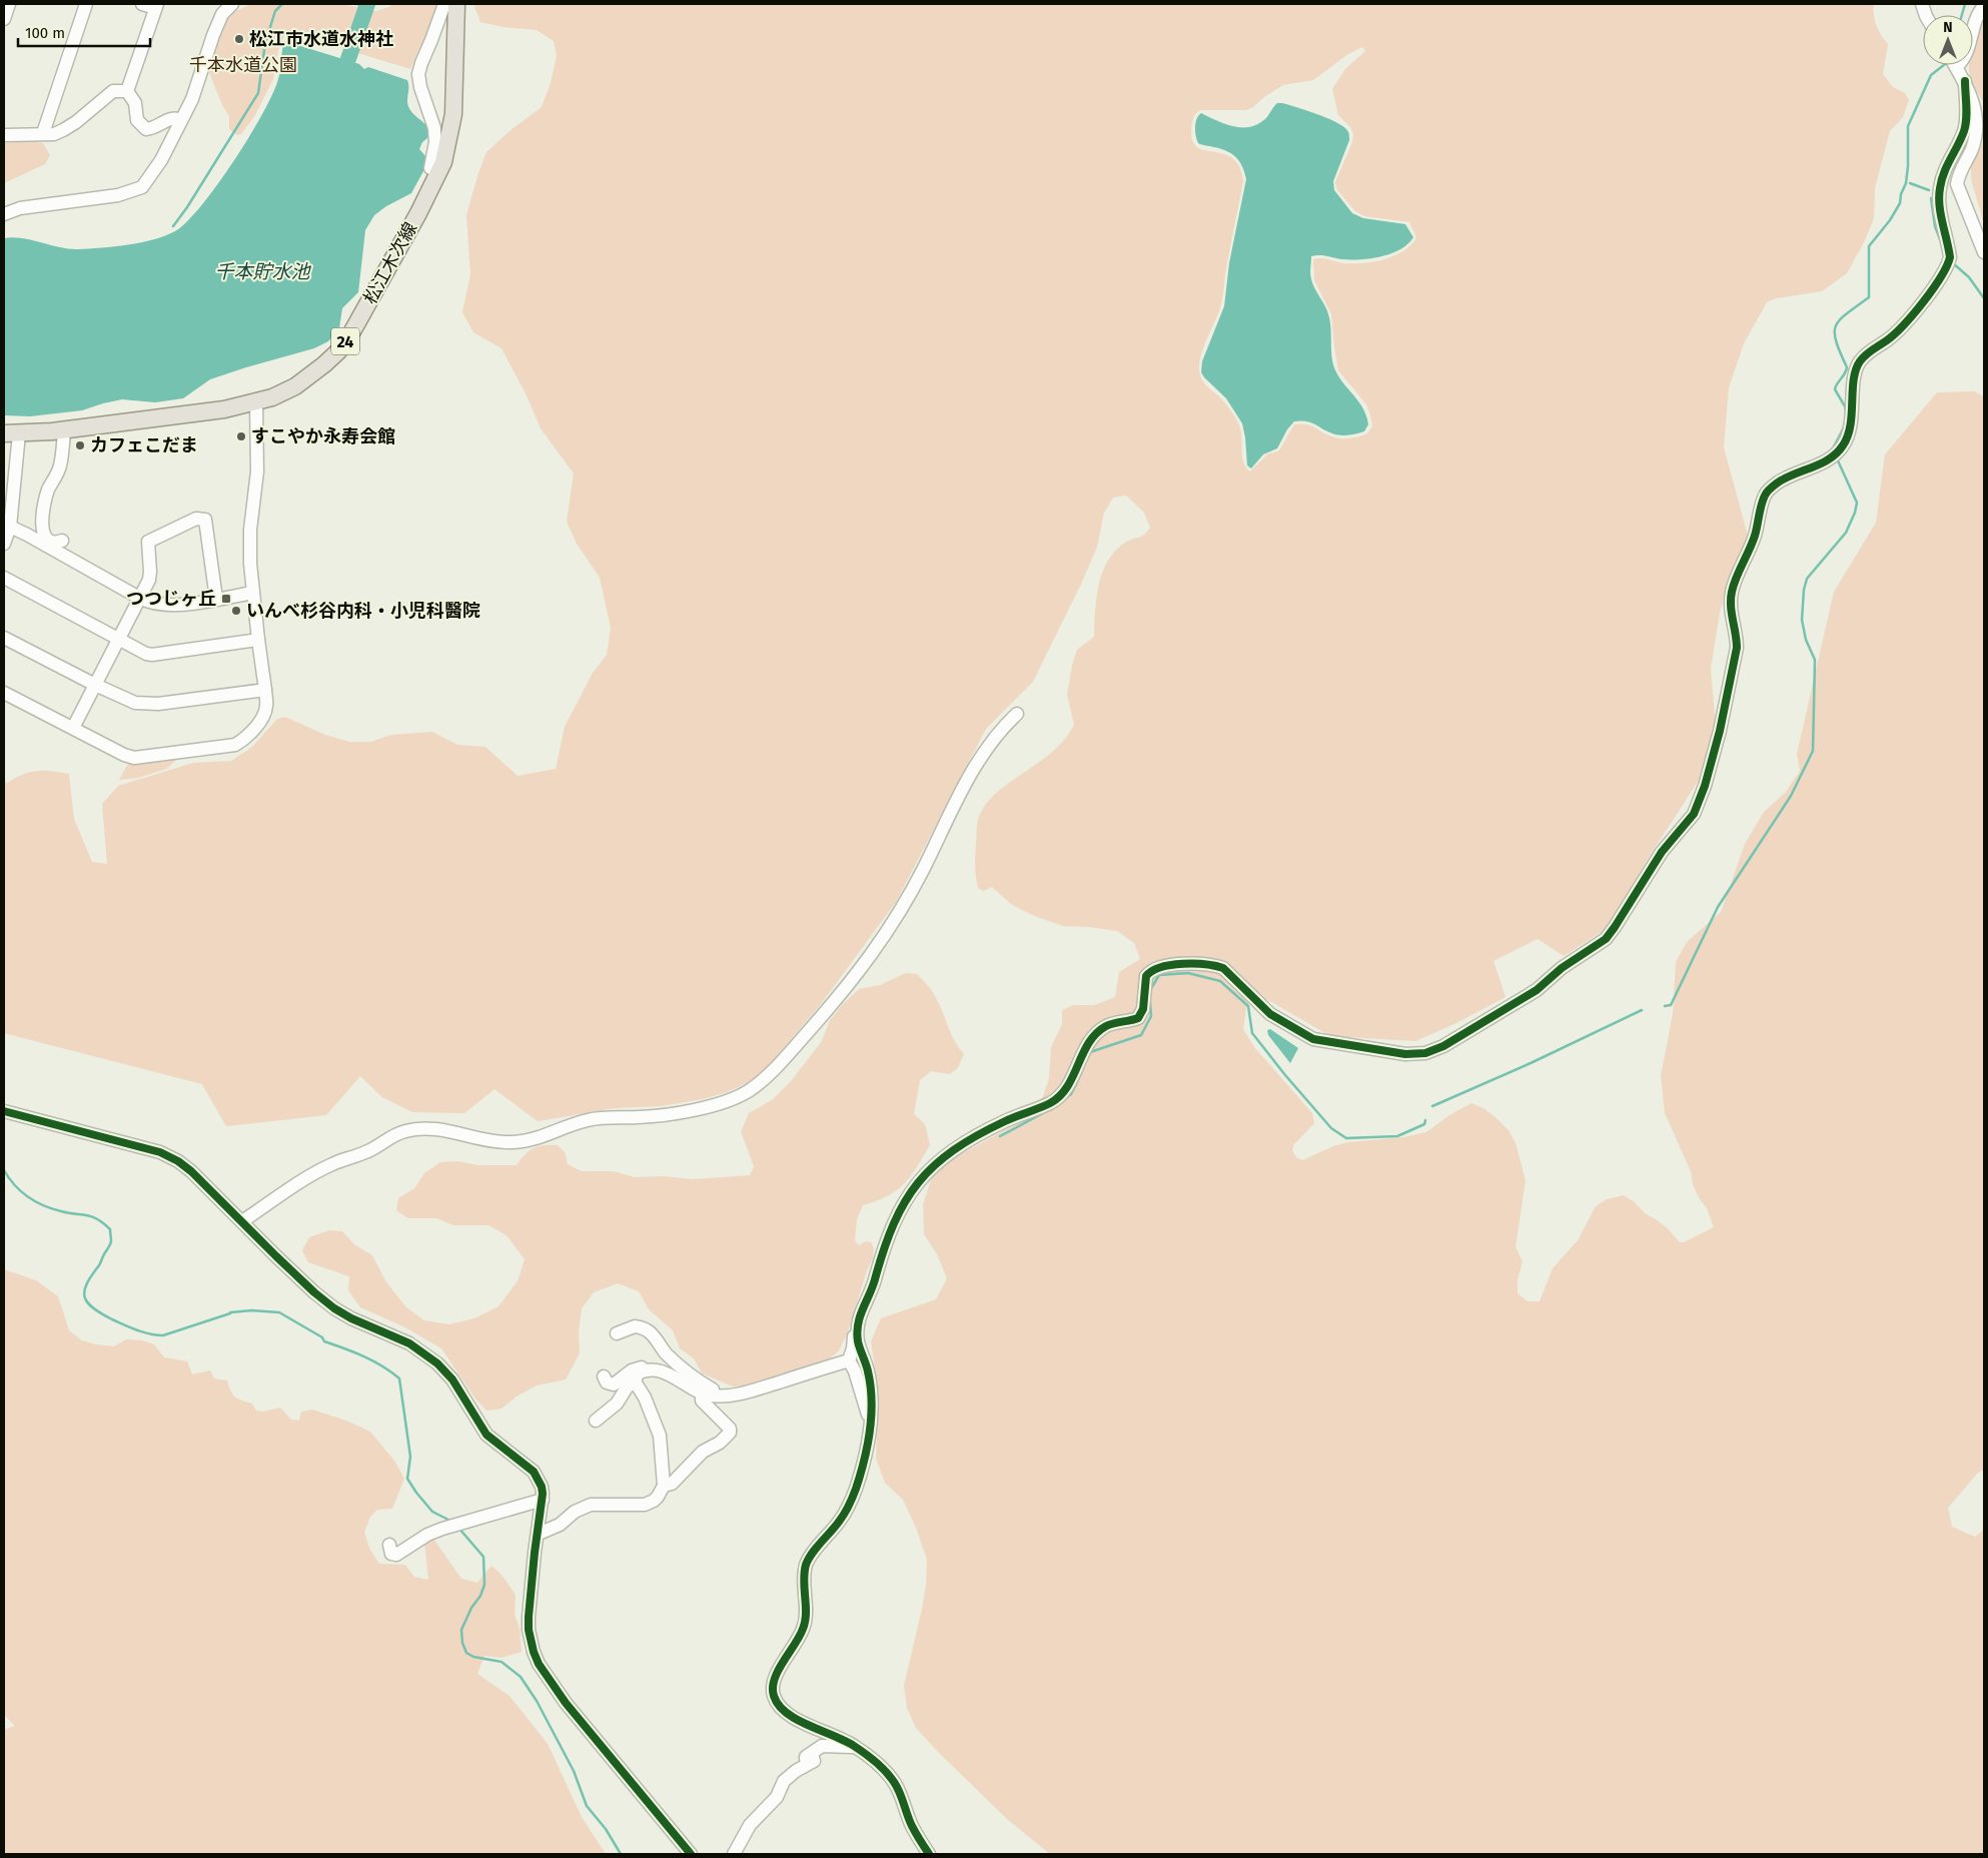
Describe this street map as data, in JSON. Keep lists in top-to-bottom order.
{
  "streets": {
    "main road": ["松江木次線", "24"]
  },
  "water": ["千本貯水池"],
  "parks": ["千本水道公園"],
  "places": {
    "other": [
      "松江市水道水神社",
      "すこやか永寿会館",
      "カフェこだま",
      "いんべ杉谷内科・小児科醫院"
    ],
    "transit": ["つつじヶ丘"]
  },
  "scale_bar": "100 m",
  "north": "top"
}
